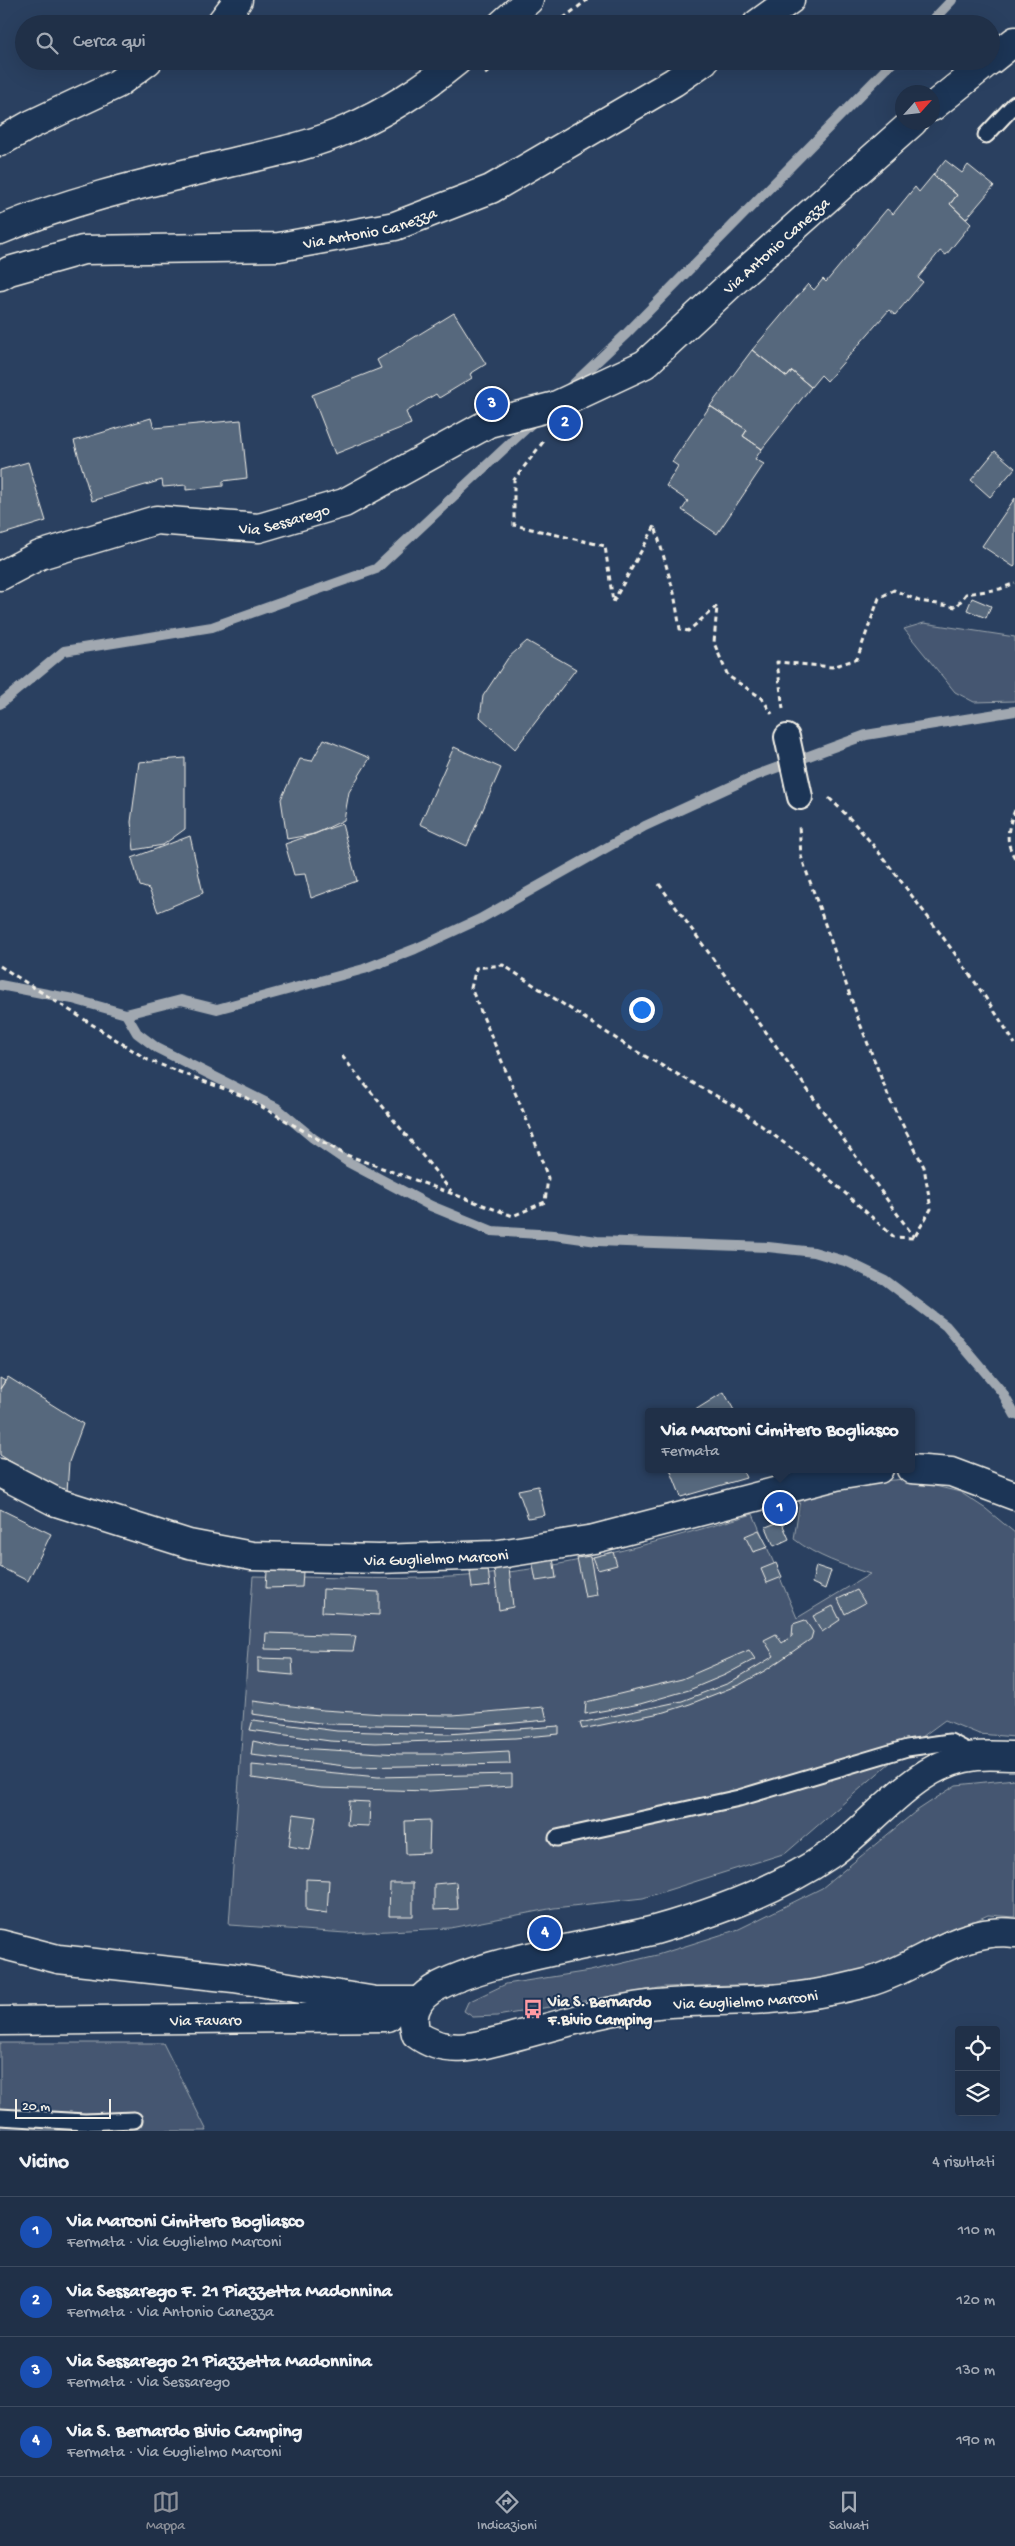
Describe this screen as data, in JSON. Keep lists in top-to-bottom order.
{
  "streets": {
    "street": [
      "Via Antonio Canezza",
      "Via Sessarego",
      "Via Guglielmo Marconi",
      "Via Favaro"
    ]
  },
  "crossings": [
    ["Via Antonio Canezza", "Via Sessarego"],
    ["Via Guglielmo Marconi", "Via Favaro"]
  ],
  "places": {
    "bus stop": ["Via S. Bernardo F.Bivio Camping"]
  },
  "scale_bar": "20 m",
  "north": "top right",
  "page": {
    "search": "Cerca qui",
    "pins": [
      "3",
      "2",
      "1",
      "4"
    ],
    "popup": ["Via Marconi Cimitero Bogliasco", "Fermata"],
    "scale": "20 m",
    "heading": ["Vicino", "4 risultati"],
    "list": [
      {
        "mark": "1",
        "name": "Via Marconi Cimitero Bogliasco",
        "note": "Fermata · Via Guglielmo Marconi",
        "value": "110 m"
      },
      {
        "mark": "2",
        "name": "Via Sessarego F. 21 Piazzetta Madonnina",
        "note": "Fermata · Via Antonio Canezza",
        "value": "120 m"
      },
      {
        "mark": "3",
        "name": "Via Sessarego 21 Piazzetta Madonnina",
        "note": "Fermata · Via Sessarego",
        "value": "130 m"
      },
      {
        "mark": "4",
        "name": "Via S. Bernardo Bivio Camping",
        "note": "Fermata · Via Guglielmo Marconi",
        "value": "190 m"
      }
    ],
    "nav": ["Mappa", "Indicazioni", "Salvati"]
  }
}
